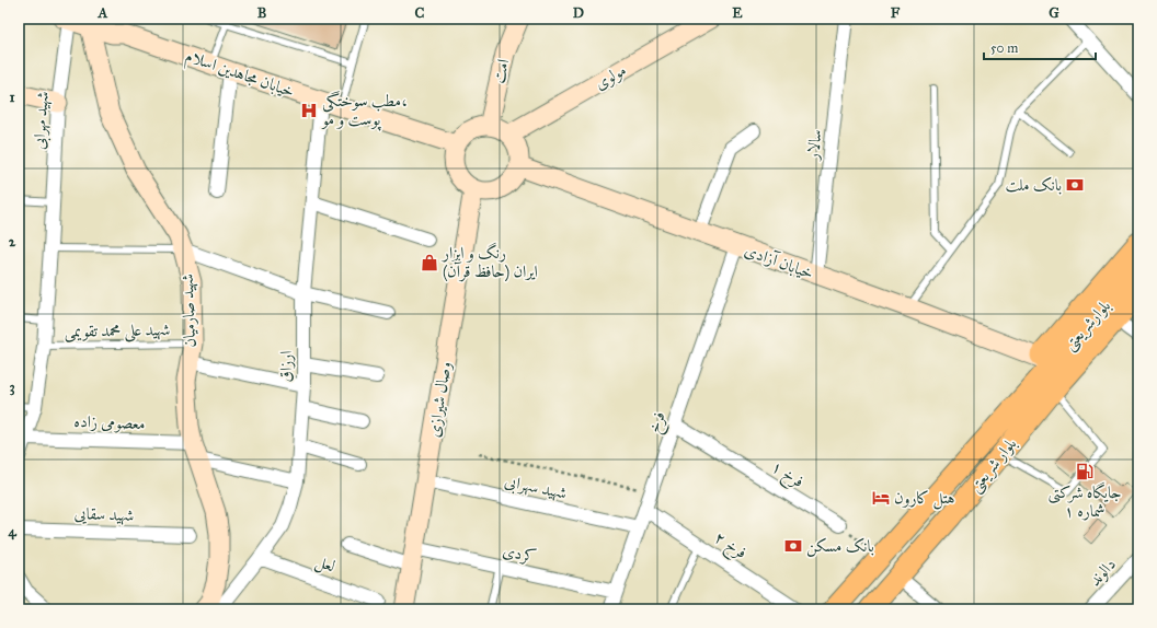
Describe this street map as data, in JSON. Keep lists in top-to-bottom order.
{
  "streets": {
    "main road": ["بلوارشریعتی", "بلوار شریعتی"],
    "street": [
      "امت",
      "خیابان مجاهدین اسلام",
      "مولوی",
      "شهید مهرابی",
      "سالار",
      "خیابان آزادی",
      "شهید صارمیان",
      "ارزاق",
      "وصال شیرازی",
      "معصومی زاده",
      "فرخ",
      "فرخ ۱",
      "شهید سهرابی",
      "شهید سقایی",
      "فرخ ۲",
      "کردی",
      "لعل",
      "دالوند"
    ],
    "lane": ["شهید علی محمد تقویمی"]
  },
  "crossings": [
    ["امت", "خیابان مجاهدین اسلام"],
    ["امت", "مولوی"],
    ["امت", "خیابان آزادی"],
    ["امت", "وصال شیرازی"],
    ["خیابان مجاهدین اسلام", "مولوی"],
    ["خیابان مجاهدین اسلام", "شهید مهرابی"],
    ["خیابان مجاهدین اسلام", "خیابان آزادی"],
    ["خیابان مجاهدین اسلام", "شهید صارمیان"],
    ["خیابان مجاهدین اسلام", "ارزاق"],
    ["خیابان مجاهدین اسلام", "وصال شیرازی"],
    ["مولوی", "خیابان آزادی"],
    ["مولوی", "وصال شیرازی"],
    ["شهید مهرابی", "شهید علی محمد تقویمی"],
    ["شهید مهرابی", "معصومی زاده"],
    ["سالار", "خیابان آزادی"],
    ["خیابان آزادی", "وصال شیرازی"],
    ["خیابان آزادی", "فرخ"],
    ["شهید صارمیان", "شهید علی محمد تقویمی"],
    ["شهید صارمیان", "معصومی زاده"],
    ["بلوارشریعتی", "بلوار شریعتی"],
    ["ارزاق", "معصومی زاده"],
    ["ارزاق", "لعل"],
    ["وصال شیرازی", "شهید سهرابی"],
    ["وصال شیرازی", "کردی"],
    ["فرخ", "فرخ ۱"],
    ["فرخ", "شهید سهرابی"],
    ["فرخ", "فرخ ۲"],
    ["فرخ", "کردی"]
  ],
  "places": {
    "hospital": ["مطب سوختگی، پوست و مو"],
    "bank": ["بانک ملت", "بانک مسکن"],
    "shop": ["رنگ و ابزار ایران (حافظ قرآن)"],
    "fuel station": ["جایگاه شرکتی شماره ۱"],
    "hotel": ["هتل کارون"]
  },
  "scale_bar": "50 m",
  "grid": {
    "columns": [
      "A",
      "B",
      "C",
      "D",
      "E",
      "F",
      "G"
    ],
    "rows": [
      "1",
      "2",
      "3",
      "4"
    ]
  }
}
